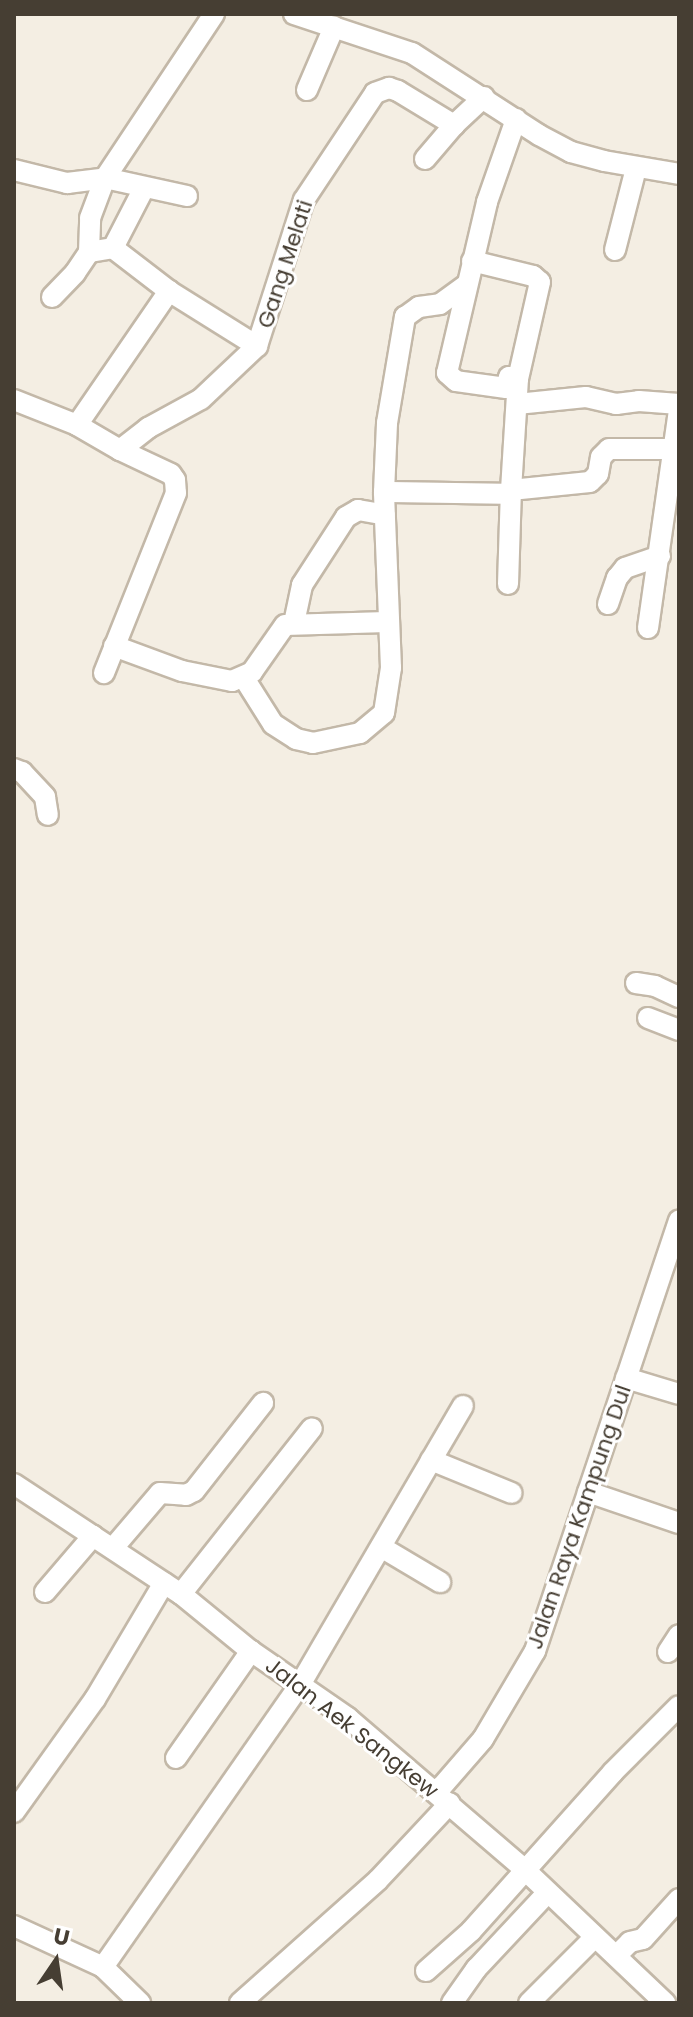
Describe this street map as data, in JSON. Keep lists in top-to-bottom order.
{
  "streets": {
    "street": ["Gang Melati", "Jalan Raya Kampung Dul", "Jalan Aek Sangkew"]
  },
  "crossings": [
    ["Jalan Raya Kampung Dul", "Jalan Aek Sangkew"]
  ],
  "north": "top"
}
